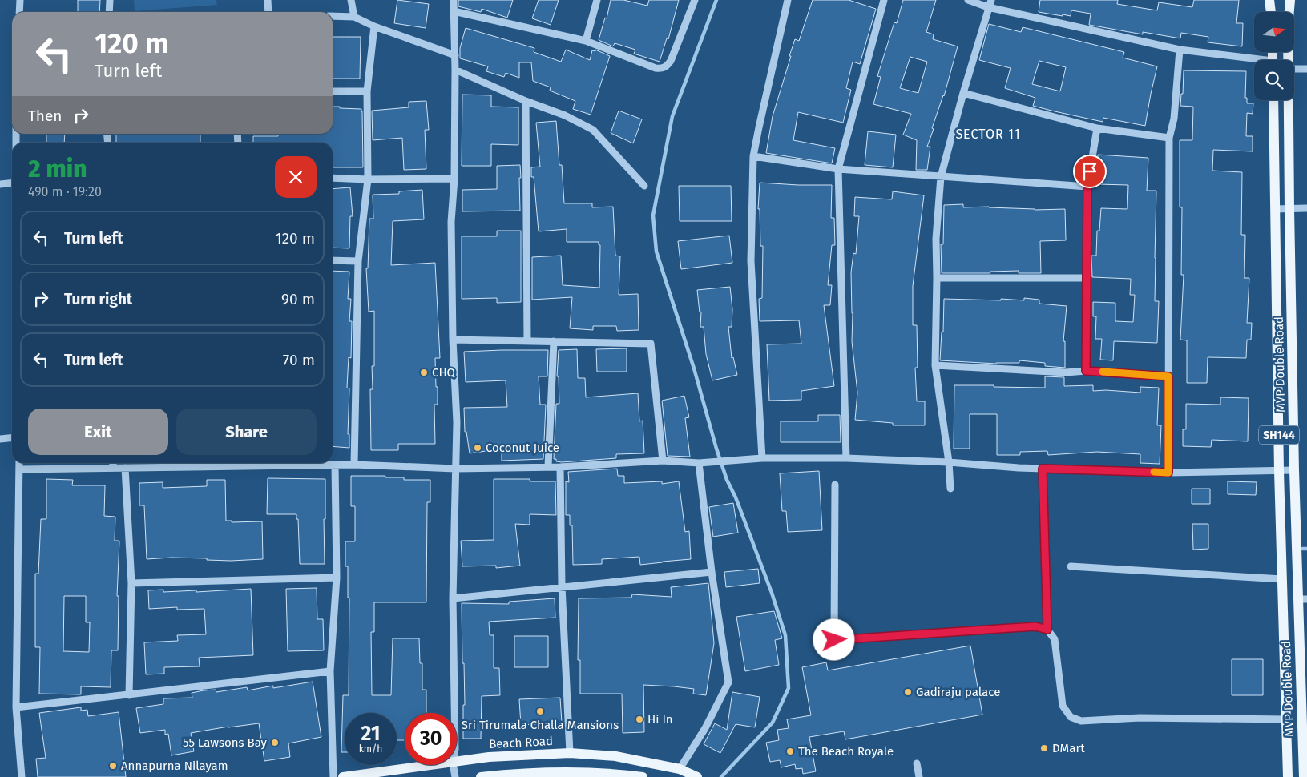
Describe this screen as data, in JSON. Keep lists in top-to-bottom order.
{
  "streets": {
    "main road": ["MVP Double Road", "SH144", "Beach Road"]
  },
  "districts": ["SECTOR 11"],
  "places": [
    "CHQ",
    "Coconut Juice",
    "Gadiraju palace",
    "Sri Tirumala Challa Mansions",
    "Hi In",
    "55 Lawsons Bay",
    "DMart",
    "The Beach Royale",
    "Annapurna Nilayam"
  ],
  "north": "right",
  "page": {
    "turn": ["120 m", "Turn left"],
    "then": "Then",
    "heading": ["2 min", "490 m · 19:20"],
    "list": [
      {
        "name": "Turn left",
        "value": "120 m"
      },
      {
        "name": "Turn right",
        "value": "90 m"
      },
      {
        "name": "Turn left",
        "value": "70 m"
      }
    ],
    "buttons": ["Exit", "Share"],
    "speed": "21 km/h",
    "limit": "30"
  }
}
